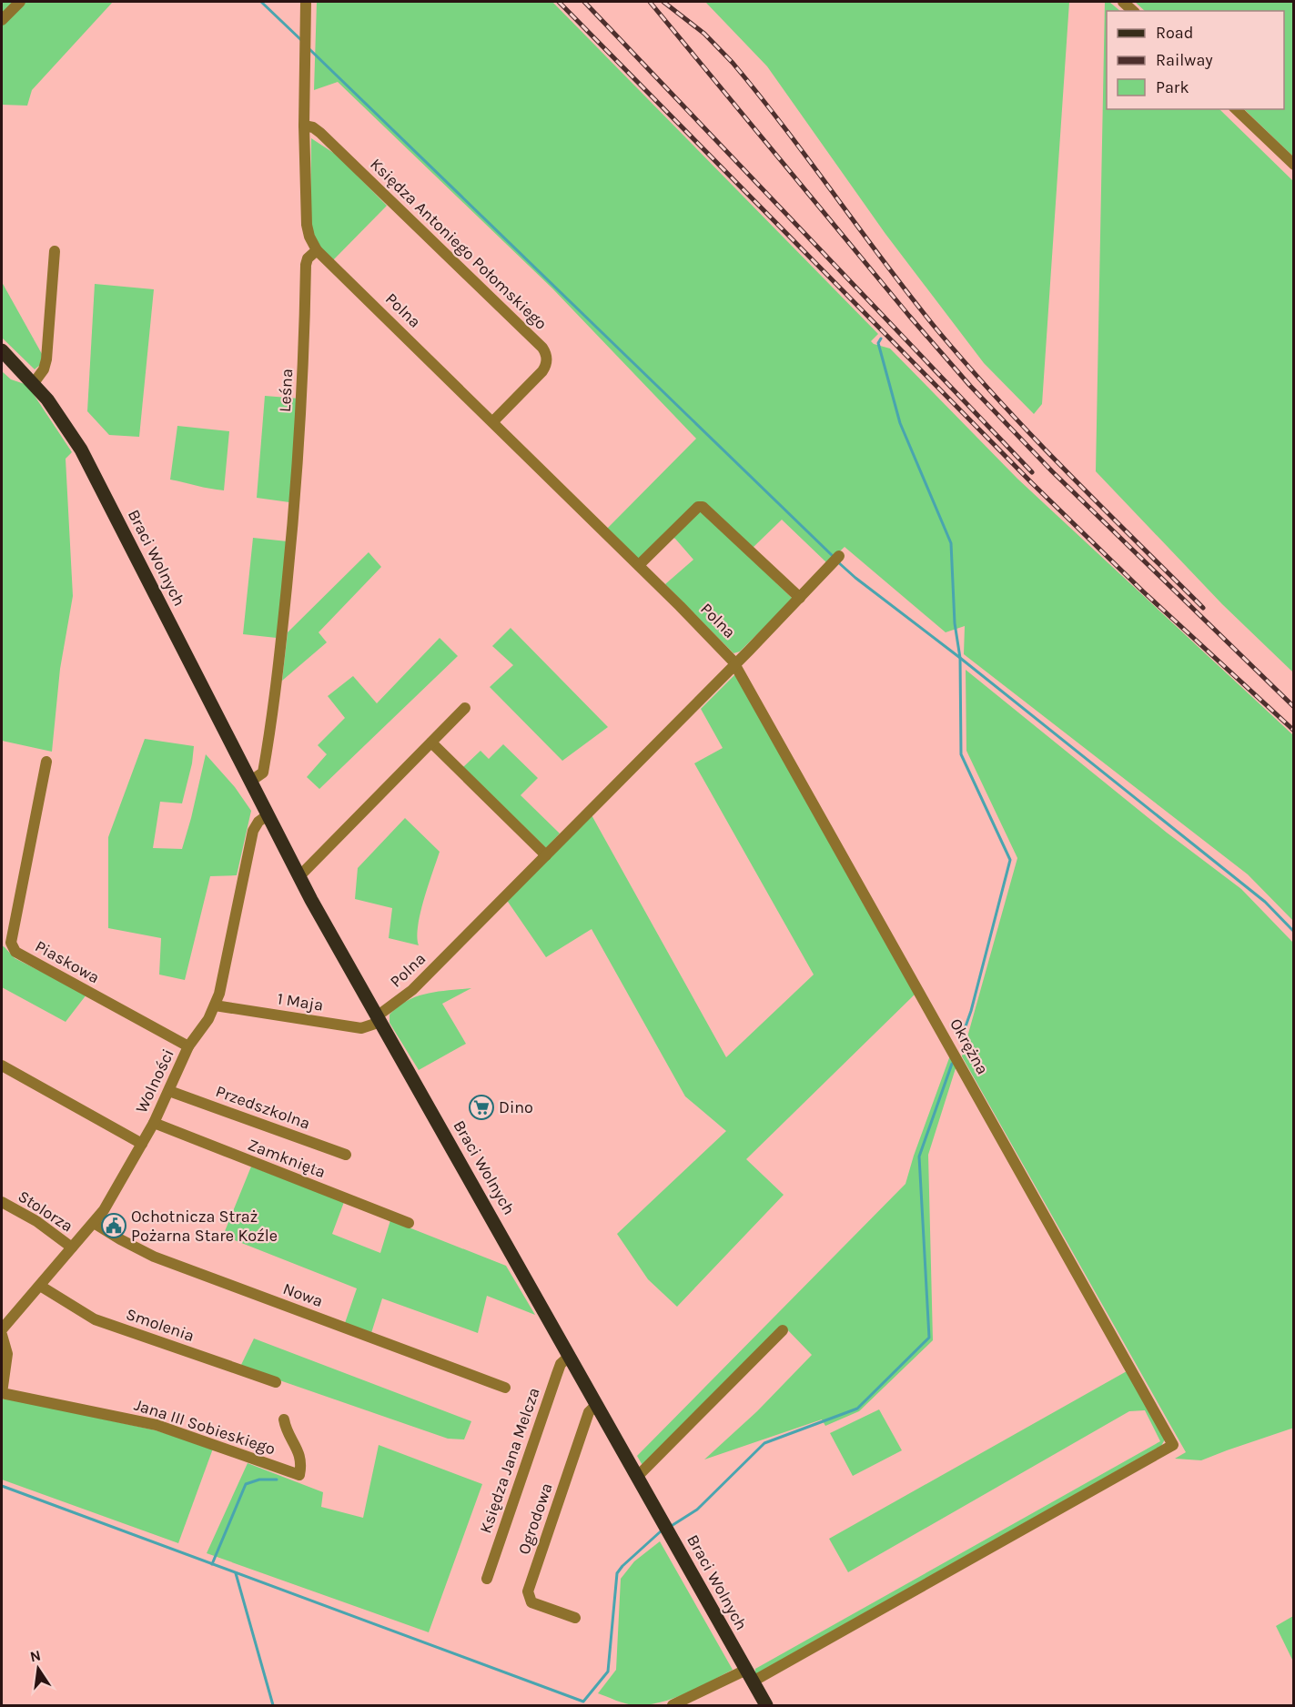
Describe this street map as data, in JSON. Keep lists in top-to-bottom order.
{
  "streets": {
    "main road": ["Braci Wolnych"],
    "street": [
      "Księdza Antoniego Połomskiego",
      "Polna",
      "Leśna",
      "Piaskowa",
      "1 Maja",
      "Okrężna",
      "Wolności",
      "Przedszkolna",
      "Zamknięta",
      "Stolorza",
      "Nowa",
      "Smolenia",
      "Jana III Sobieskiego",
      "Księdza Jana Melcza",
      "Ogrodowa"
    ]
  },
  "crossings": [
    ["Księdza Antoniego Połomskiego", "Polna"],
    ["Polna", "Leśna"],
    ["Polna", "Braci Wolnych"],
    ["Polna", "1 Maja"],
    ["Polna", "Okrężna"],
    ["Leśna", "Braci Wolnych"],
    ["Braci Wolnych", "1 Maja"],
    ["Braci Wolnych", "Okrężna"],
    ["Braci Wolnych", "Wolności"],
    ["Braci Wolnych", "Księdza Jana Melcza"],
    ["Braci Wolnych", "Ogrodowa"],
    ["Piaskowa", "Wolności"],
    ["1 Maja", "Wolności"],
    ["Wolności", "Przedszkolna"],
    ["Wolności", "Zamknięta"],
    ["Wolności", "Stolorza"],
    ["Wolności", "Nowa"],
    ["Wolności", "Smolenia"]
  ],
  "places": {
    "supermarket": ["Dino"],
    "public building": ["Ochotnicza Straż Pożarna Stare Koźle"]
  },
  "legend": ["Road", "Railway", "Park"],
  "north": "top"
}
